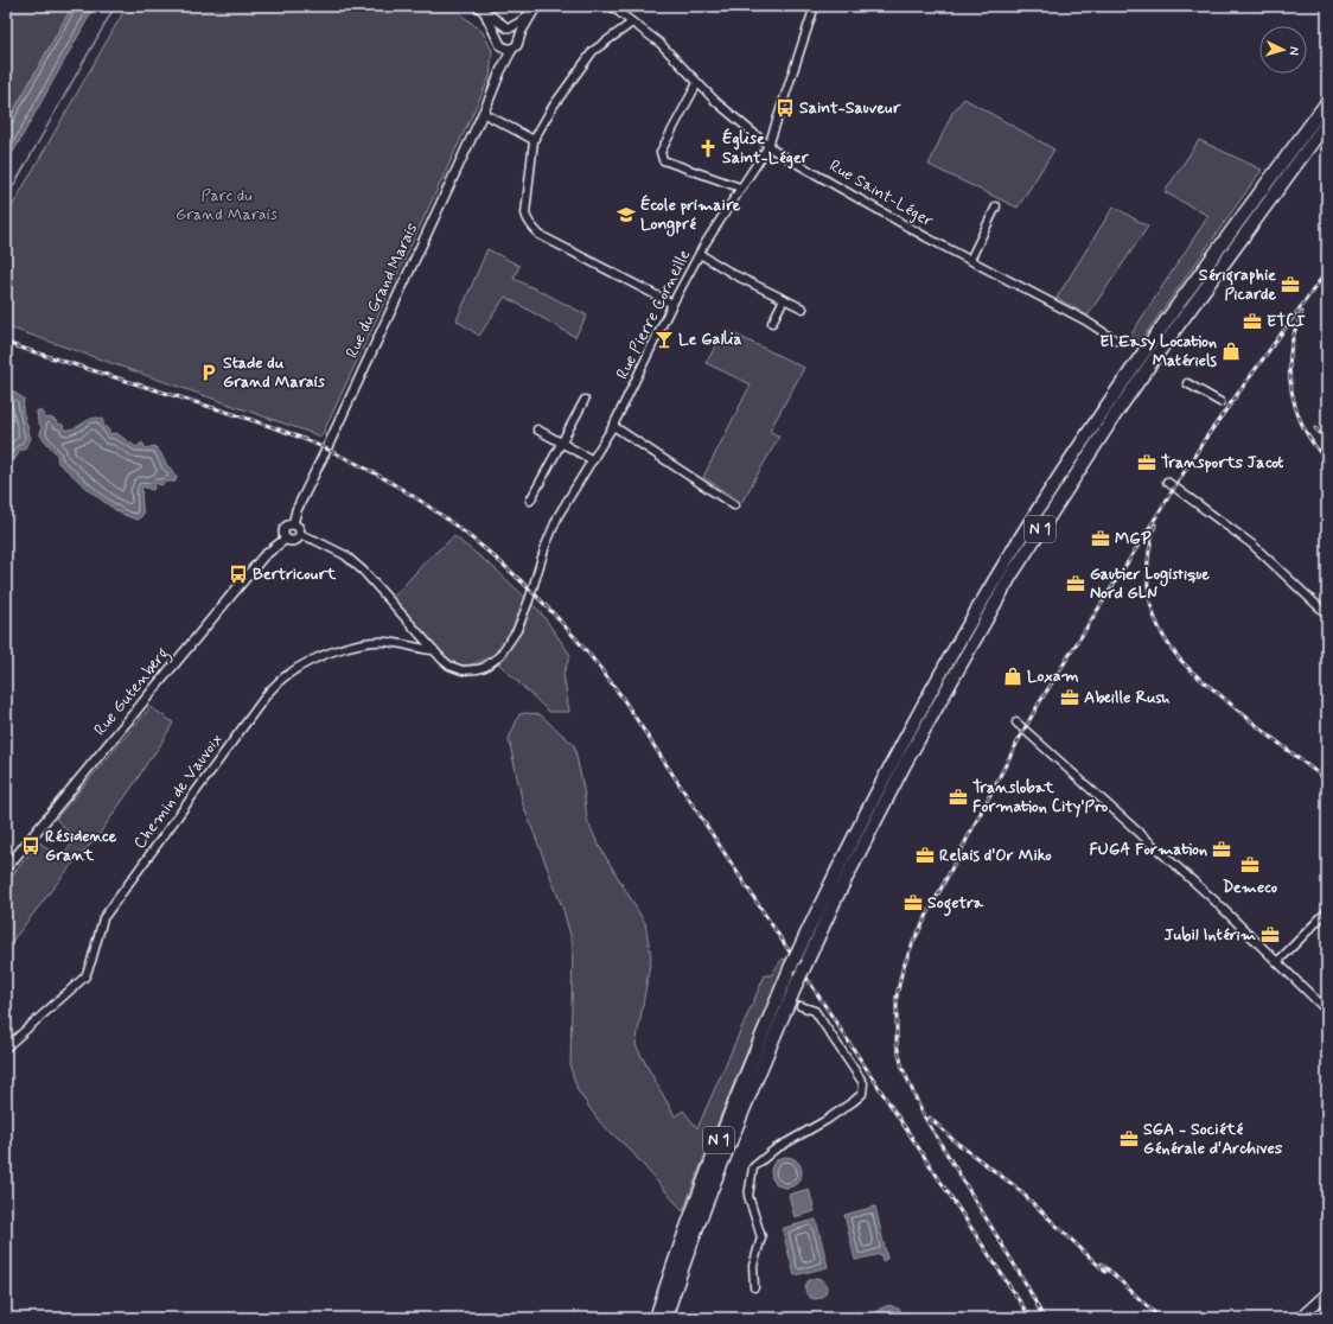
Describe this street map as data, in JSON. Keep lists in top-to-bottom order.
{
  "streets": {
    "highway": ["N 1"],
    "street": [
      "Rue Saint-Léger",
      "Rue du Grand Marais",
      "Rue Pierre Corneille",
      "Rue Gutenberg",
      "Chemin de Vauvoix"
    ]
  },
  "crossings": [
    ["Rue Saint-Léger", "Rue Pierre Corneille"],
    ["Rue du Grand Marais", "Rue Pierre Corneille"],
    ["Rue du Grand Marais", "Rue Gutenberg"],
    ["Rue Pierre Corneille", "Rue Gutenberg"],
    ["Rue Pierre Corneille", "Chemin de Vauvoix"]
  ],
  "parks": ["Parc du Grand Marais"],
  "places": {
    "bus stop": ["Saint-Sauveur", "Bertricourt", "Résidence Grant"],
    "church": ["Église Saint-Léger"],
    "school or university": ["École primaire Longpré"],
    "office": [
      "Sérigraphie Picarde",
      "ETCI",
      "Transports Jacot",
      "MGP",
      "Gautier Logistique Nord GLN",
      "Abeille Rush",
      "Translobat Formation City'Pro",
      "FUGA Formation",
      "Relais d'Or Miko",
      "Demeco",
      "Sogetra",
      "Jubil Intérim",
      "SGA - Société Générale d'Archives"
    ],
    "bar": ["Le Gallia"],
    "shop": ["El Easy Location Matériels", "Loxam"],
    "parking": ["Stade du Grand Marais"]
  },
  "north": "right"
}
